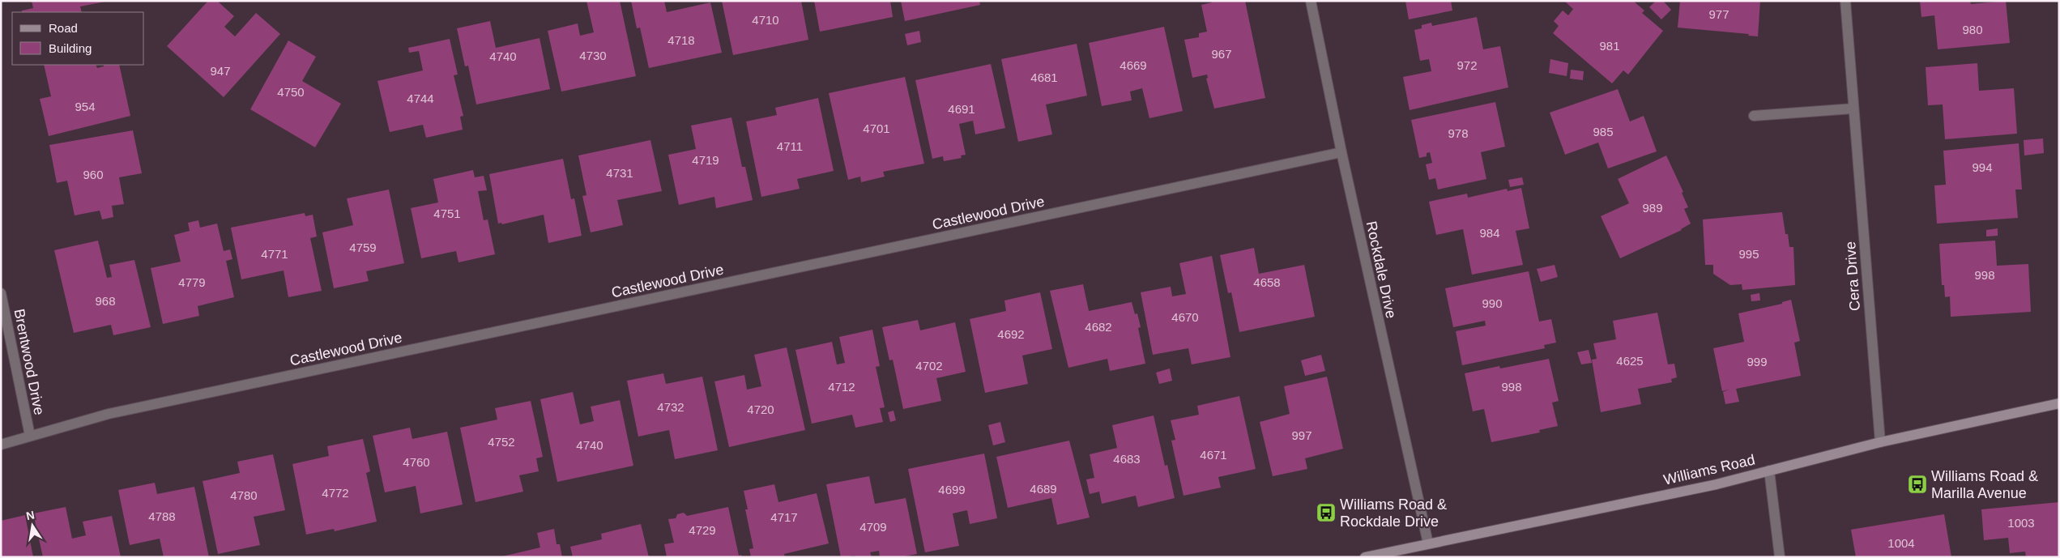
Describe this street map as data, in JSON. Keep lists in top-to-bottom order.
{
  "streets": {
    "street": [
      "Castlewood Drive",
      "Rockdale Drive",
      "Cera Drive",
      "Brentwood Drive",
      "Williams Road"
    ]
  },
  "crossings": [
    ["Castlewood Drive", "Rockdale Drive"],
    ["Castlewood Drive", "Brentwood Drive"],
    ["Rockdale Drive", "Williams Road"],
    ["Cera Drive", "Williams Road"]
  ],
  "places": {
    "bus stop": ["Williams Road & Marilla Avenue", "Williams Road & Rockdale Drive"]
  },
  "house_numbers": [
    "977",
    "4710",
    "980",
    "4718",
    "981",
    "967",
    "4730",
    "4740",
    "4669",
    "972",
    "947",
    "4681",
    "4750",
    "4744",
    "954",
    "4691",
    "4701",
    "985",
    "978",
    "4711",
    "4719",
    "994",
    "4731",
    "960",
    "989",
    "4751",
    "984",
    "4759",
    "4771",
    "995",
    "998",
    "4779",
    "4658",
    "968",
    "990",
    "4670",
    "4682",
    "4692",
    "4625",
    "999",
    "4702",
    "4712",
    "998",
    "4732",
    "4720",
    "997",
    "4752",
    "4740",
    "4671",
    "4683",
    "4760",
    "4689",
    "4699",
    "4772",
    "4780",
    "4788",
    "4717",
    "1003",
    "4709",
    "4729",
    "1004"
  ],
  "legend": ["Road", "Building"],
  "north": "top"
}
